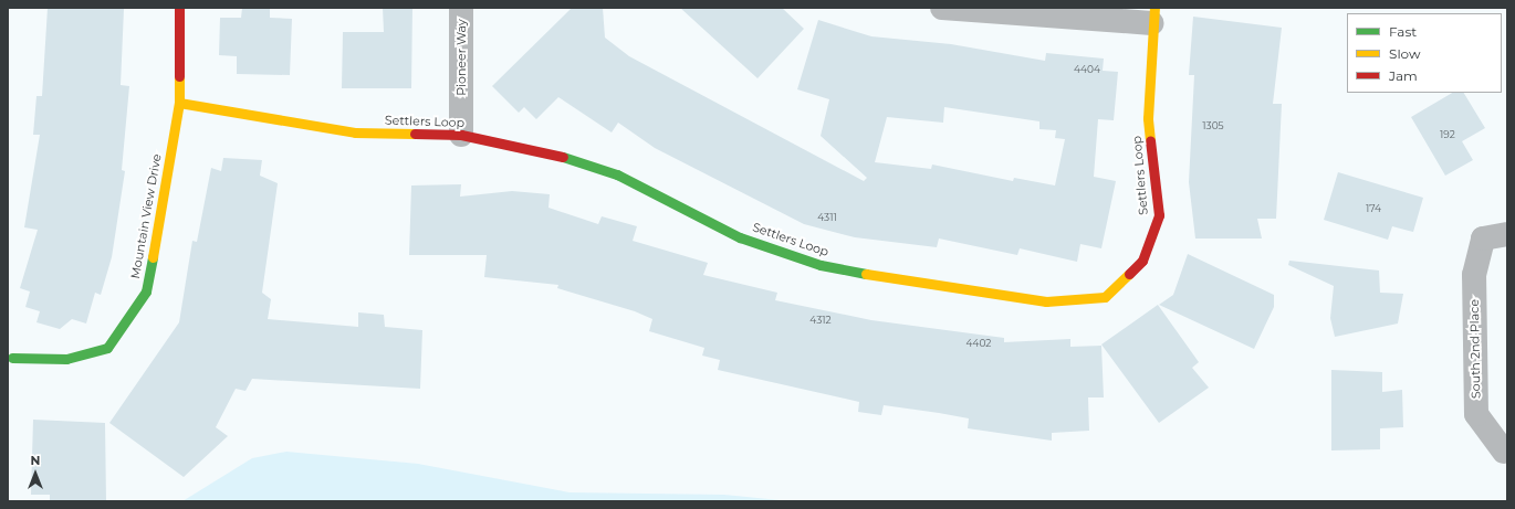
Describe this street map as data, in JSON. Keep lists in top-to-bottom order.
{
  "streets": {
    "street": [
      "Pioneer Way",
      "Settlers Loop",
      "Mountain View Drive",
      "South 2nd Place"
    ]
  },
  "crossings": [
    ["Pioneer Way", "Settlers Loop"],
    ["Settlers Loop", "Mountain View Drive"]
  ],
  "house_numbers": [
    "4404",
    "1305",
    "192",
    "174",
    "4311",
    "4312",
    "4402"
  ],
  "legend": ["Fast", "Slow", "Jam"],
  "north": "top"
}
